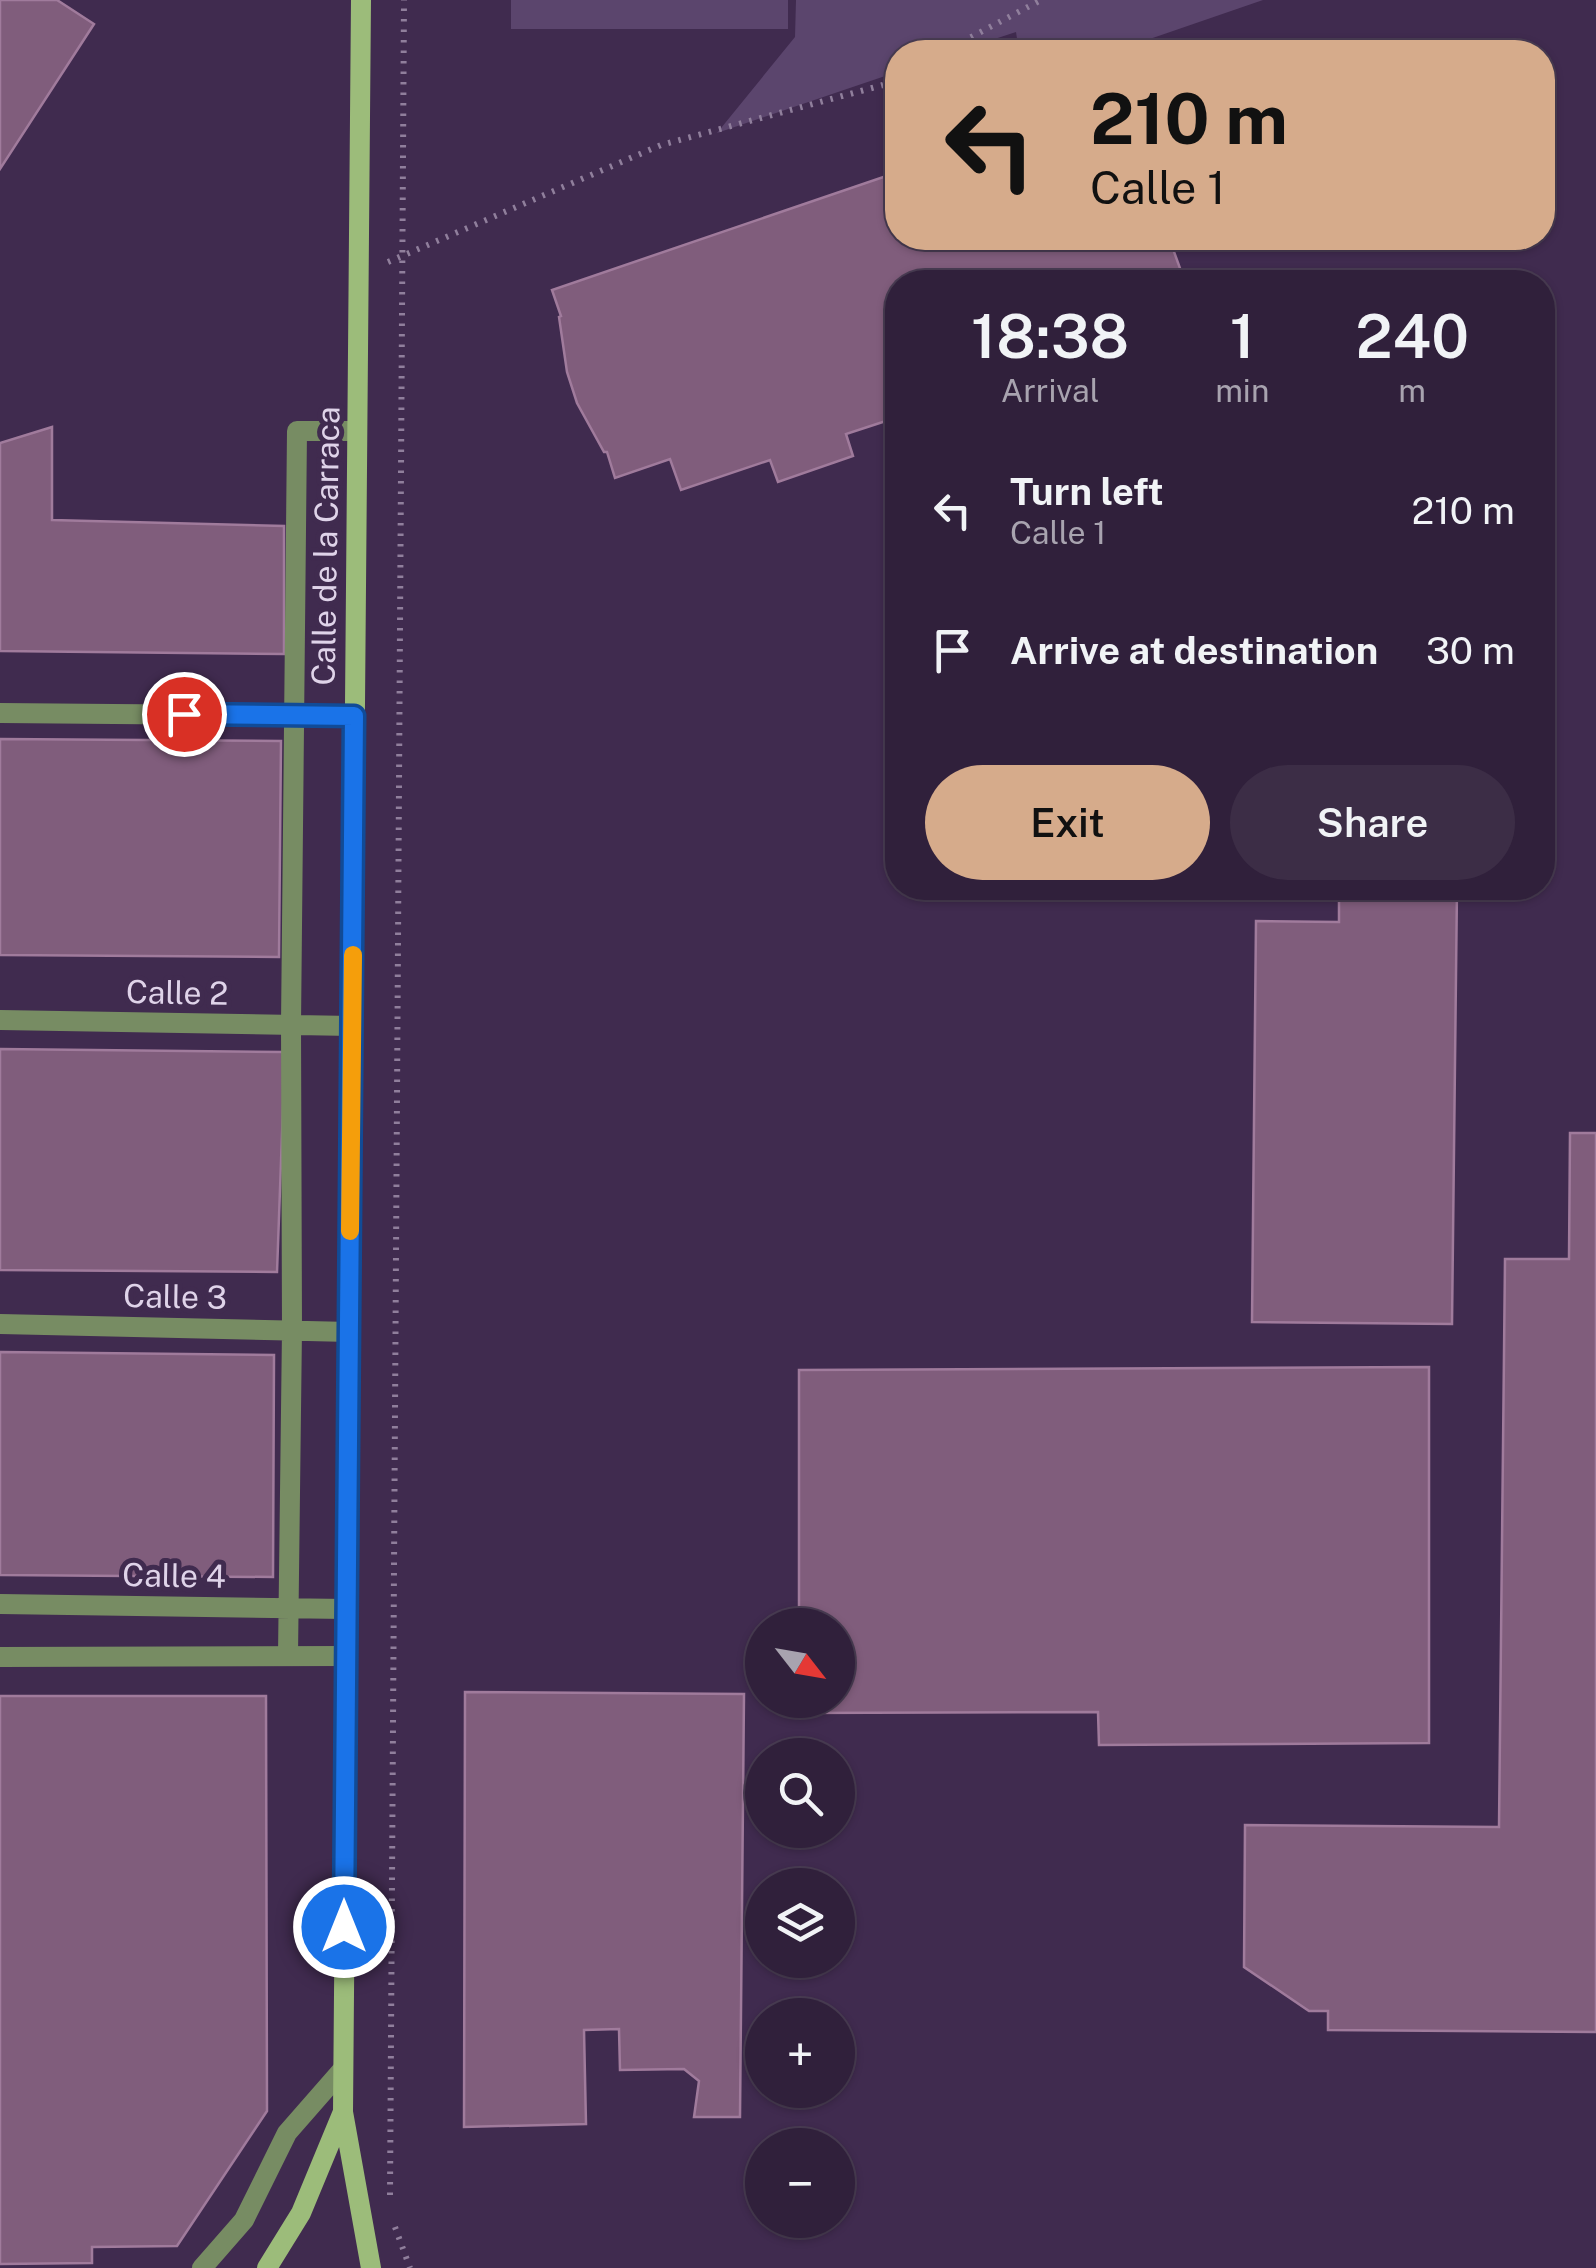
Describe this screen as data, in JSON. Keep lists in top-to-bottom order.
{
  "streets": {
    "street": ["Calle de la Carraca"],
    "lane": ["Calle 2", "Calle 3", "Calle 4"]
  },
  "crossings": [
    ["Calle de la Carraca", "Calle 2"],
    ["Calle de la Carraca", "Calle 3"],
    ["Calle de la Carraca", "Calle 4"]
  ],
  "north": "bottom right",
  "page": {
    "turn": ["210 m", "Calle 1"],
    "eta": [
      "18:38",
      "Arrival",
      "1",
      "min",
      "240",
      "m"
    ],
    "list": [
      {
        "name": "Turn left",
        "note": "Calle 1",
        "value": "210 m"
      },
      {
        "name": "Arrive at destination",
        "value": "30 m"
      }
    ],
    "buttons": ["Exit", "Share"],
    "map_buttons": ["+", "−"]
  }
}
